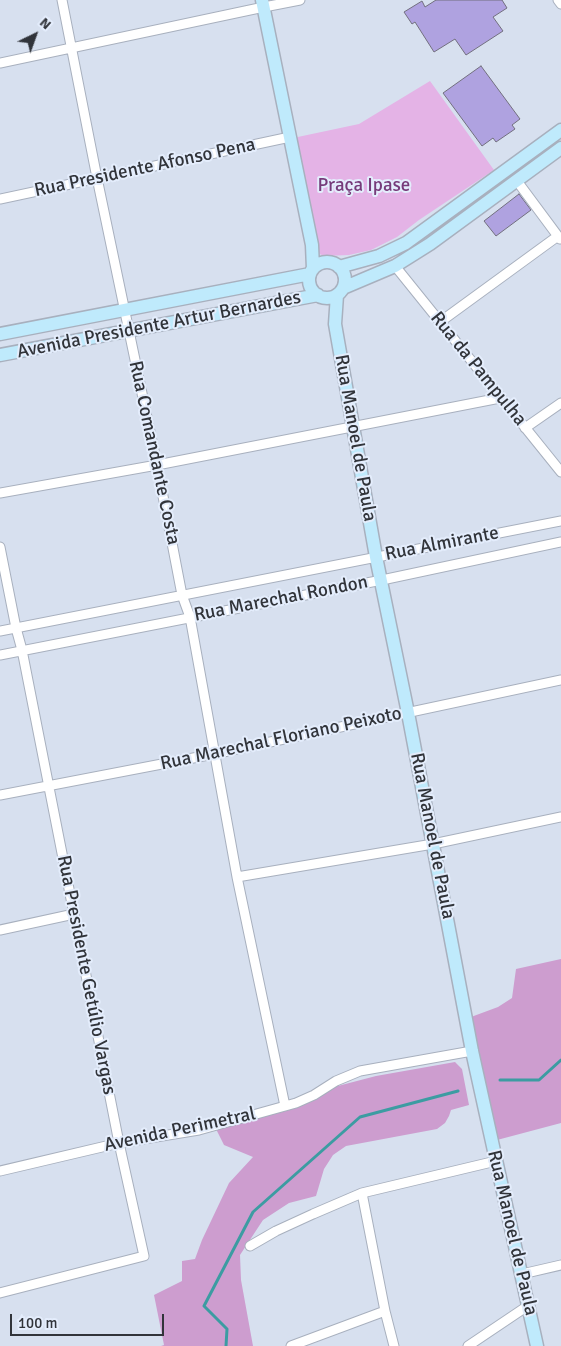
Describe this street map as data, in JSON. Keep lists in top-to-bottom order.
{
  "streets": {
    "main road": ["Avenida Presidente Artur Bernardes", "Rua Manoel de Paula"],
    "street": [
      "Rua Presidente Afonso Pena",
      "Rua da Pampulha",
      "Rua Comandante Costa",
      "Rua Almirante",
      "Rua Marechal Rondon",
      "Rua Marechal Floriano Peixoto",
      "Rua Presidente Getúlio Vargas",
      "Avenida Perimetral"
    ]
  },
  "crossings": [
    ["Rua Presidente Afonso Pena", "Rua Comandante Costa"],
    ["Avenida Presidente Artur Bernardes", "Rua Manoel de Paula"],
    ["Avenida Presidente Artur Bernardes", "Rua Comandante Costa"],
    ["Rua Manoel de Paula", "Rua Almirante"],
    ["Rua Manoel de Paula", "Rua Marechal Rondon"],
    ["Rua Manoel de Paula", "Rua Marechal Floriano Peixoto"],
    ["Rua Manoel de Paula", "Avenida Perimetral"],
    ["Rua Comandante Costa", "Rua Almirante"],
    ["Rua Comandante Costa", "Rua Marechal Rondon"],
    ["Rua Comandante Costa", "Rua Marechal Floriano Peixoto"],
    ["Rua Comandante Costa", "Avenida Perimetral"],
    ["Rua Almirante", "Rua Presidente Getúlio Vargas"],
    ["Rua Marechal Rondon", "Rua Presidente Getúlio Vargas"],
    ["Rua Marechal Floriano Peixoto", "Rua Presidente Getúlio Vargas"],
    ["Rua Presidente Getúlio Vargas", "Avenida Perimetral"]
  ],
  "parks": ["Praça Ipase"],
  "scale_bar": "100 m",
  "north": "top right"
}
